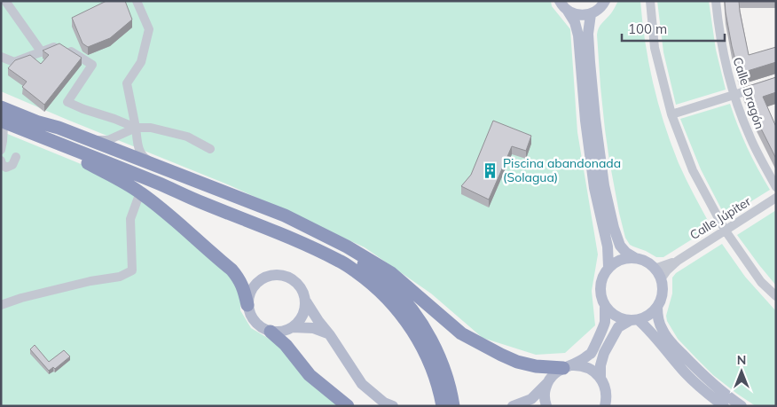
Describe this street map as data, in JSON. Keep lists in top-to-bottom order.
{
  "streets": {
    "street": ["Calle Dragón", "Calle Júpiter"]
  },
  "places": {
    "building": ["Piscina abandonada (Solagua)"]
  },
  "scale_bar": "100 m",
  "north": "top"
}
